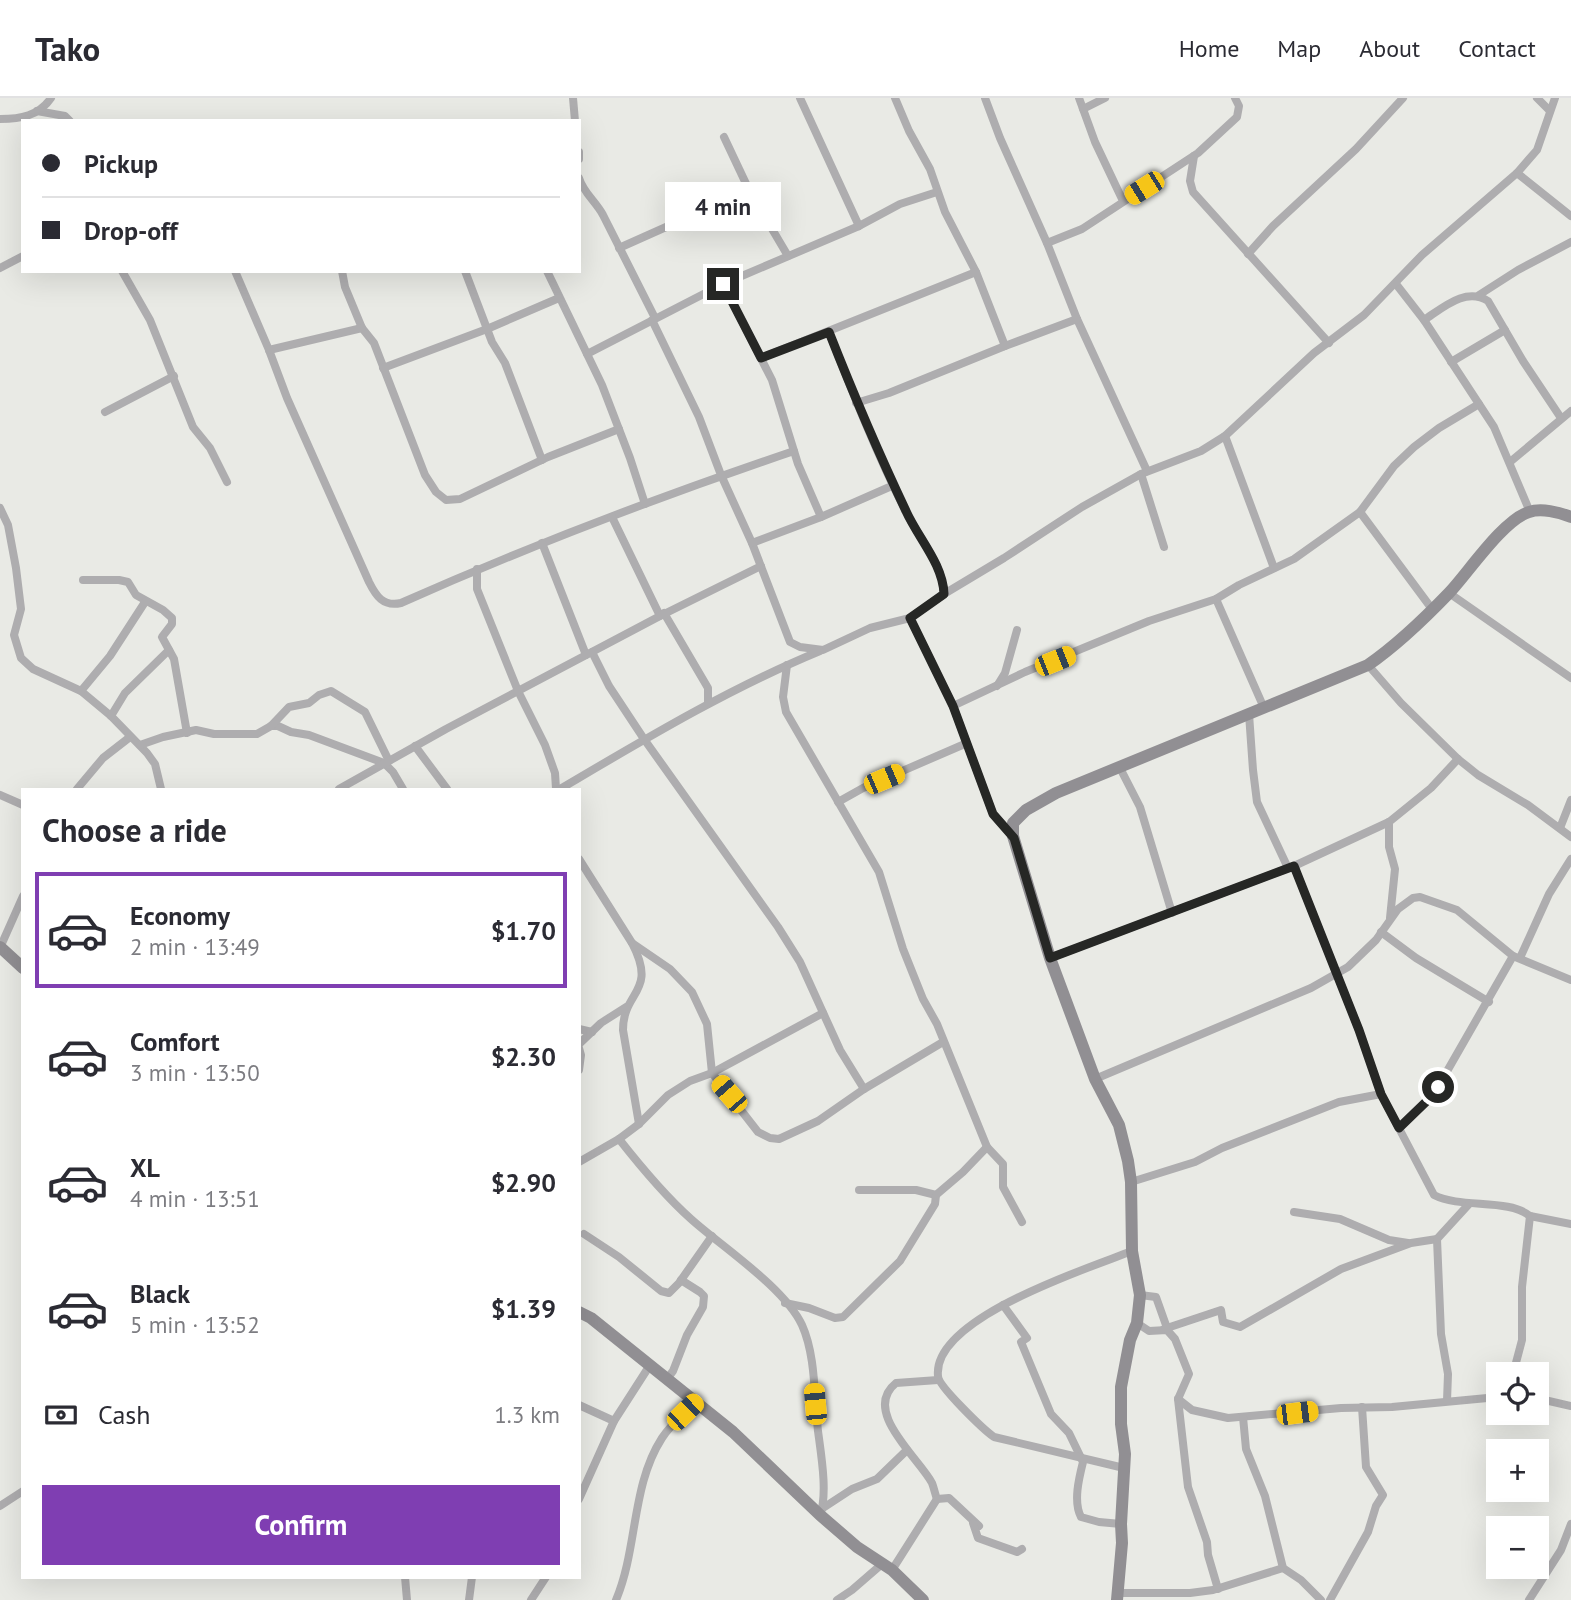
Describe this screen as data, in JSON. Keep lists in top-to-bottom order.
{
  "page": {
    "header": "Tako",
    "nav": [
      "Home",
      "Map",
      "About",
      "Contact"
    ],
    "banner": ["Pickup", "Drop-off"],
    "bubble": "4 min",
    "heading": "Choose a ride",
    "list": [
      {
        "name": "Economy",
        "note": "2 min · 13:49",
        "value": "$1.70"
      },
      {
        "name": "Comfort",
        "note": "3 min · 13:50",
        "value": "$2.30"
      },
      {
        "name": "XL",
        "note": "4 min · 13:51",
        "value": "$2.90"
      },
      {
        "name": "Black",
        "note": "5 min · 13:52",
        "value": "$1.39"
      }
    ],
    "map_buttons": ["+", "−"],
    "pay": ["Cash", "1.3 km"],
    "buttons": "Confirm"
  }
}
